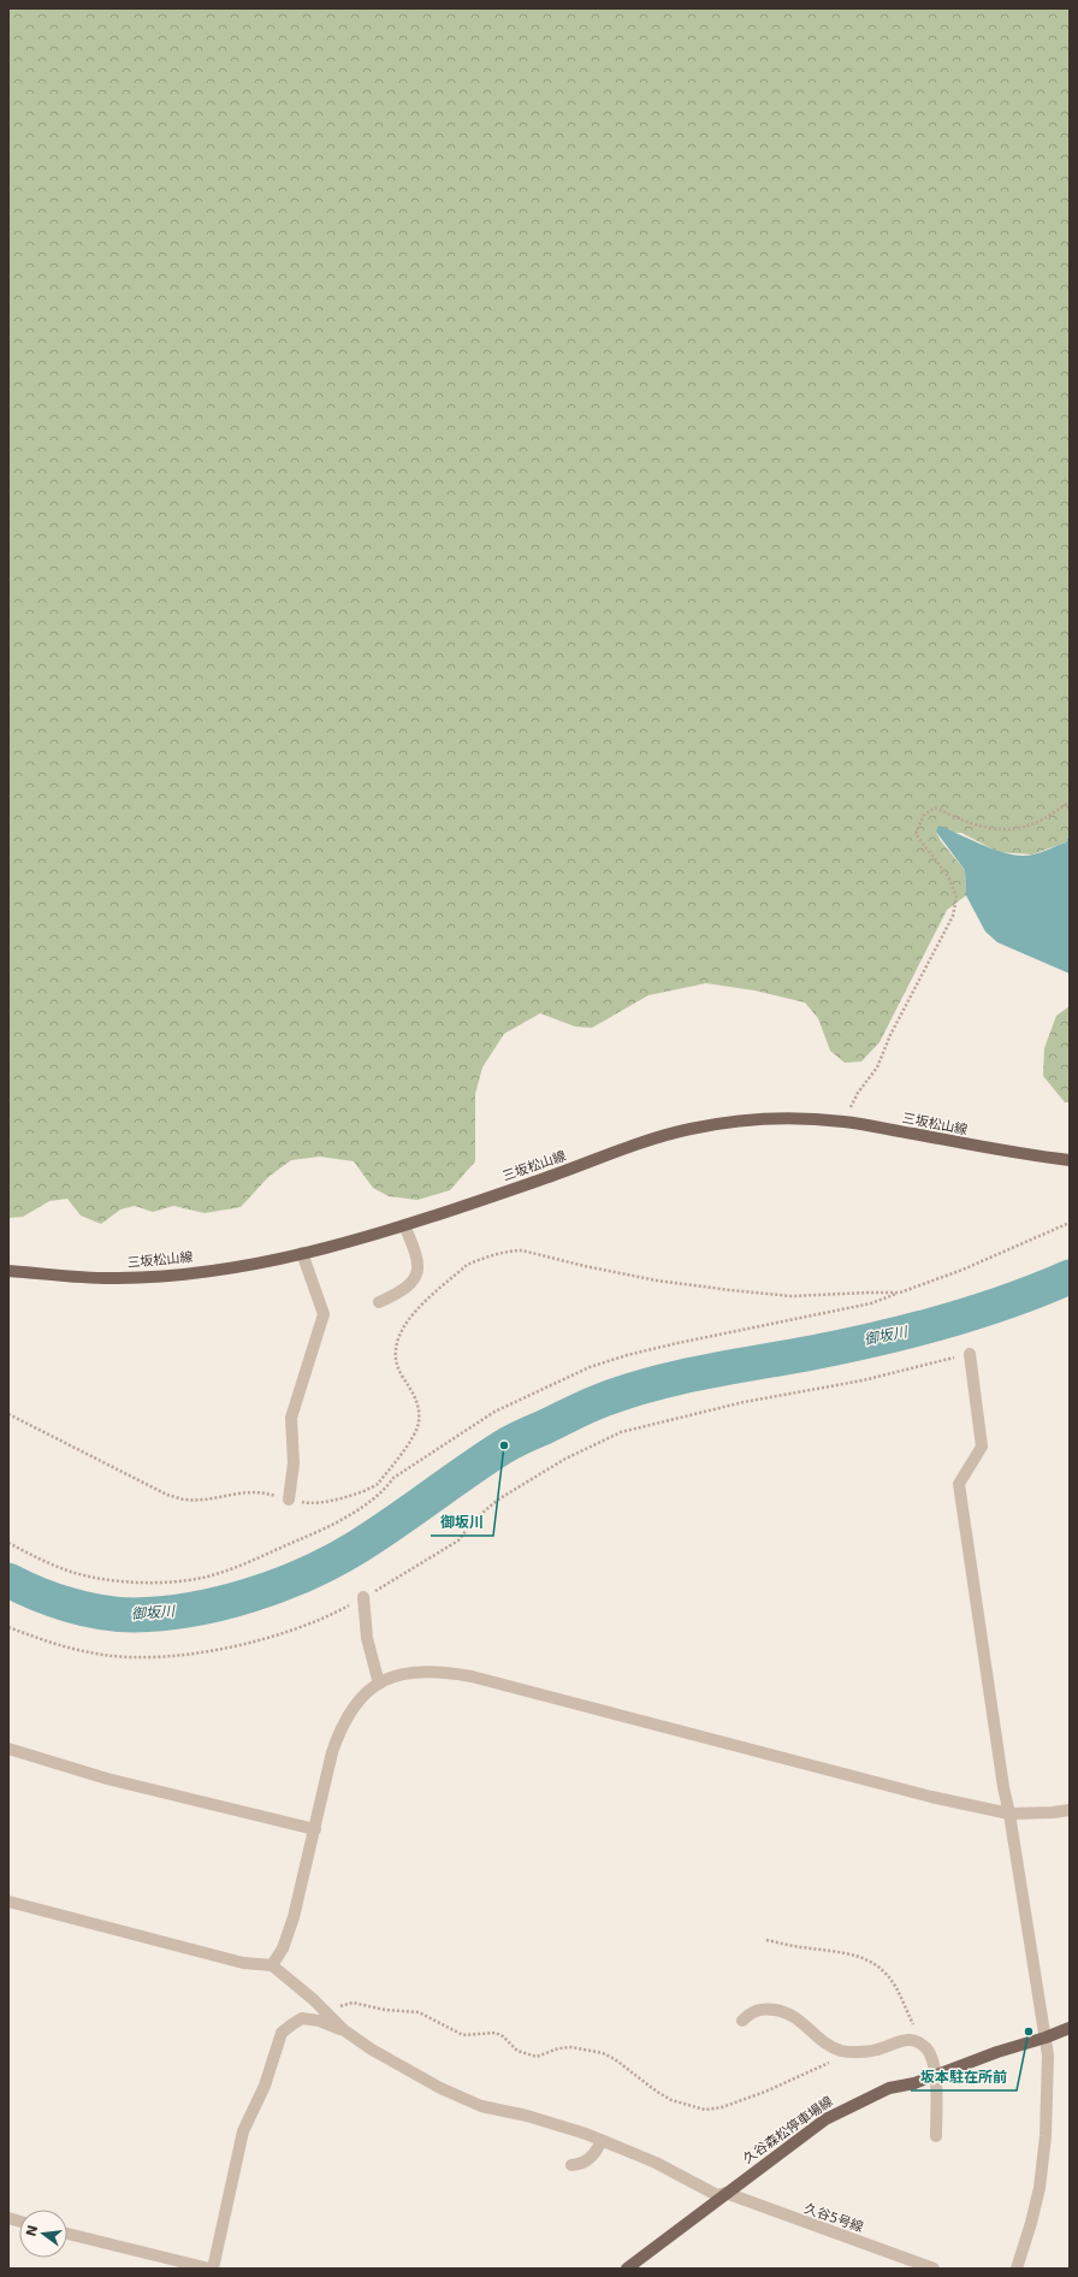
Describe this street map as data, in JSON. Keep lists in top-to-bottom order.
{
  "streets": {
    "main road": ["三坂松山線", "久谷森松停車場線"],
    "street": ["久谷5号線"]
  },
  "crossings": [
    ["久谷森松停車場線", "久谷5号線"]
  ],
  "water": ["御坂川"],
  "places": ["御坂川", "坂本駐在所前"],
  "north": "left"
}
